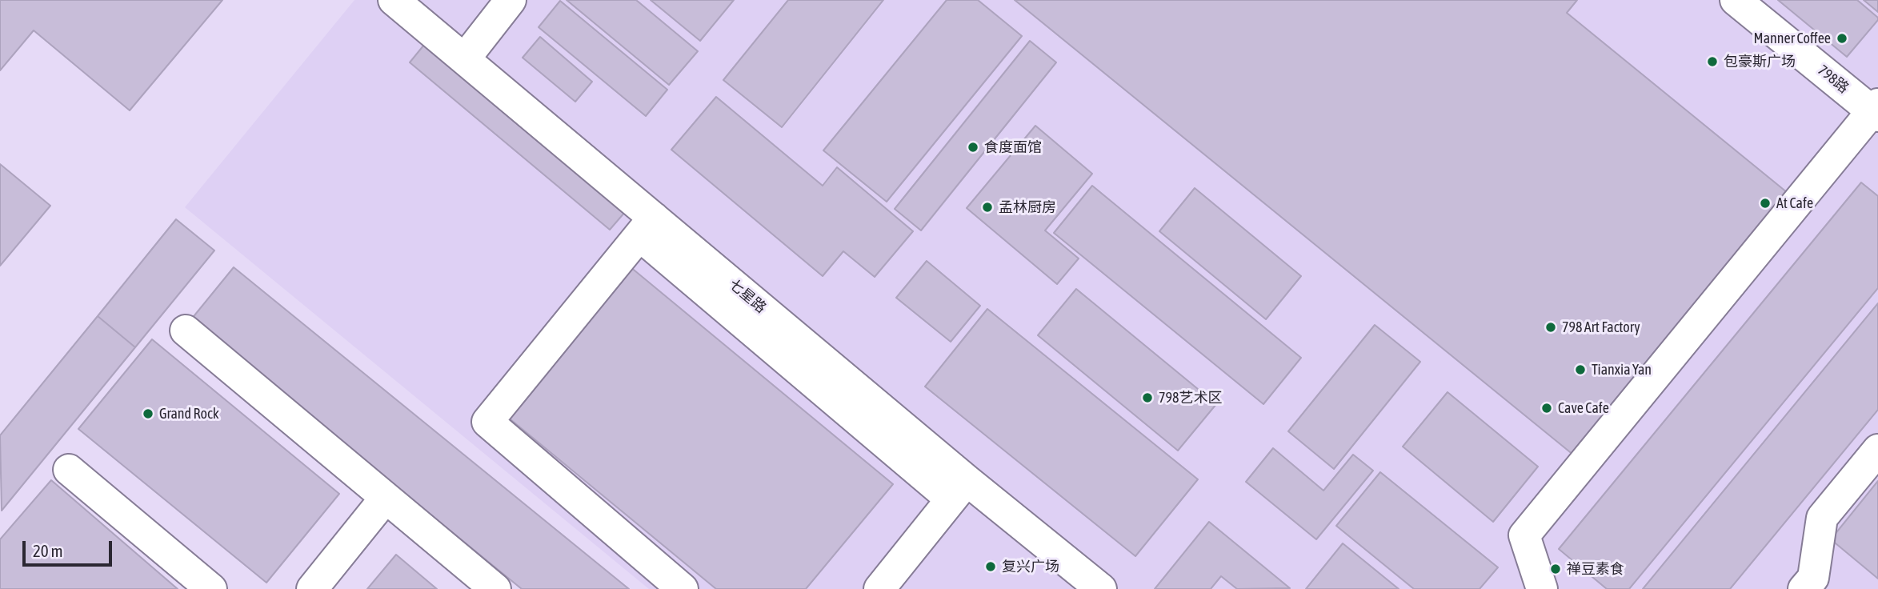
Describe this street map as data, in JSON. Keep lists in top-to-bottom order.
{
  "streets": {
    "street": ["798路", "七星路"]
  },
  "places": [
    "Manner Coffee",
    "包豪斯广场",
    "食度面馆",
    "At Cafe",
    "孟林厨房",
    "798 Art Factory",
    "Tianxia Yan",
    "798艺术区",
    "Cave Cafe",
    "Grand Rock",
    "复兴广场",
    "禅豆素食"
  ],
  "scale_bar": "20 m"
}
